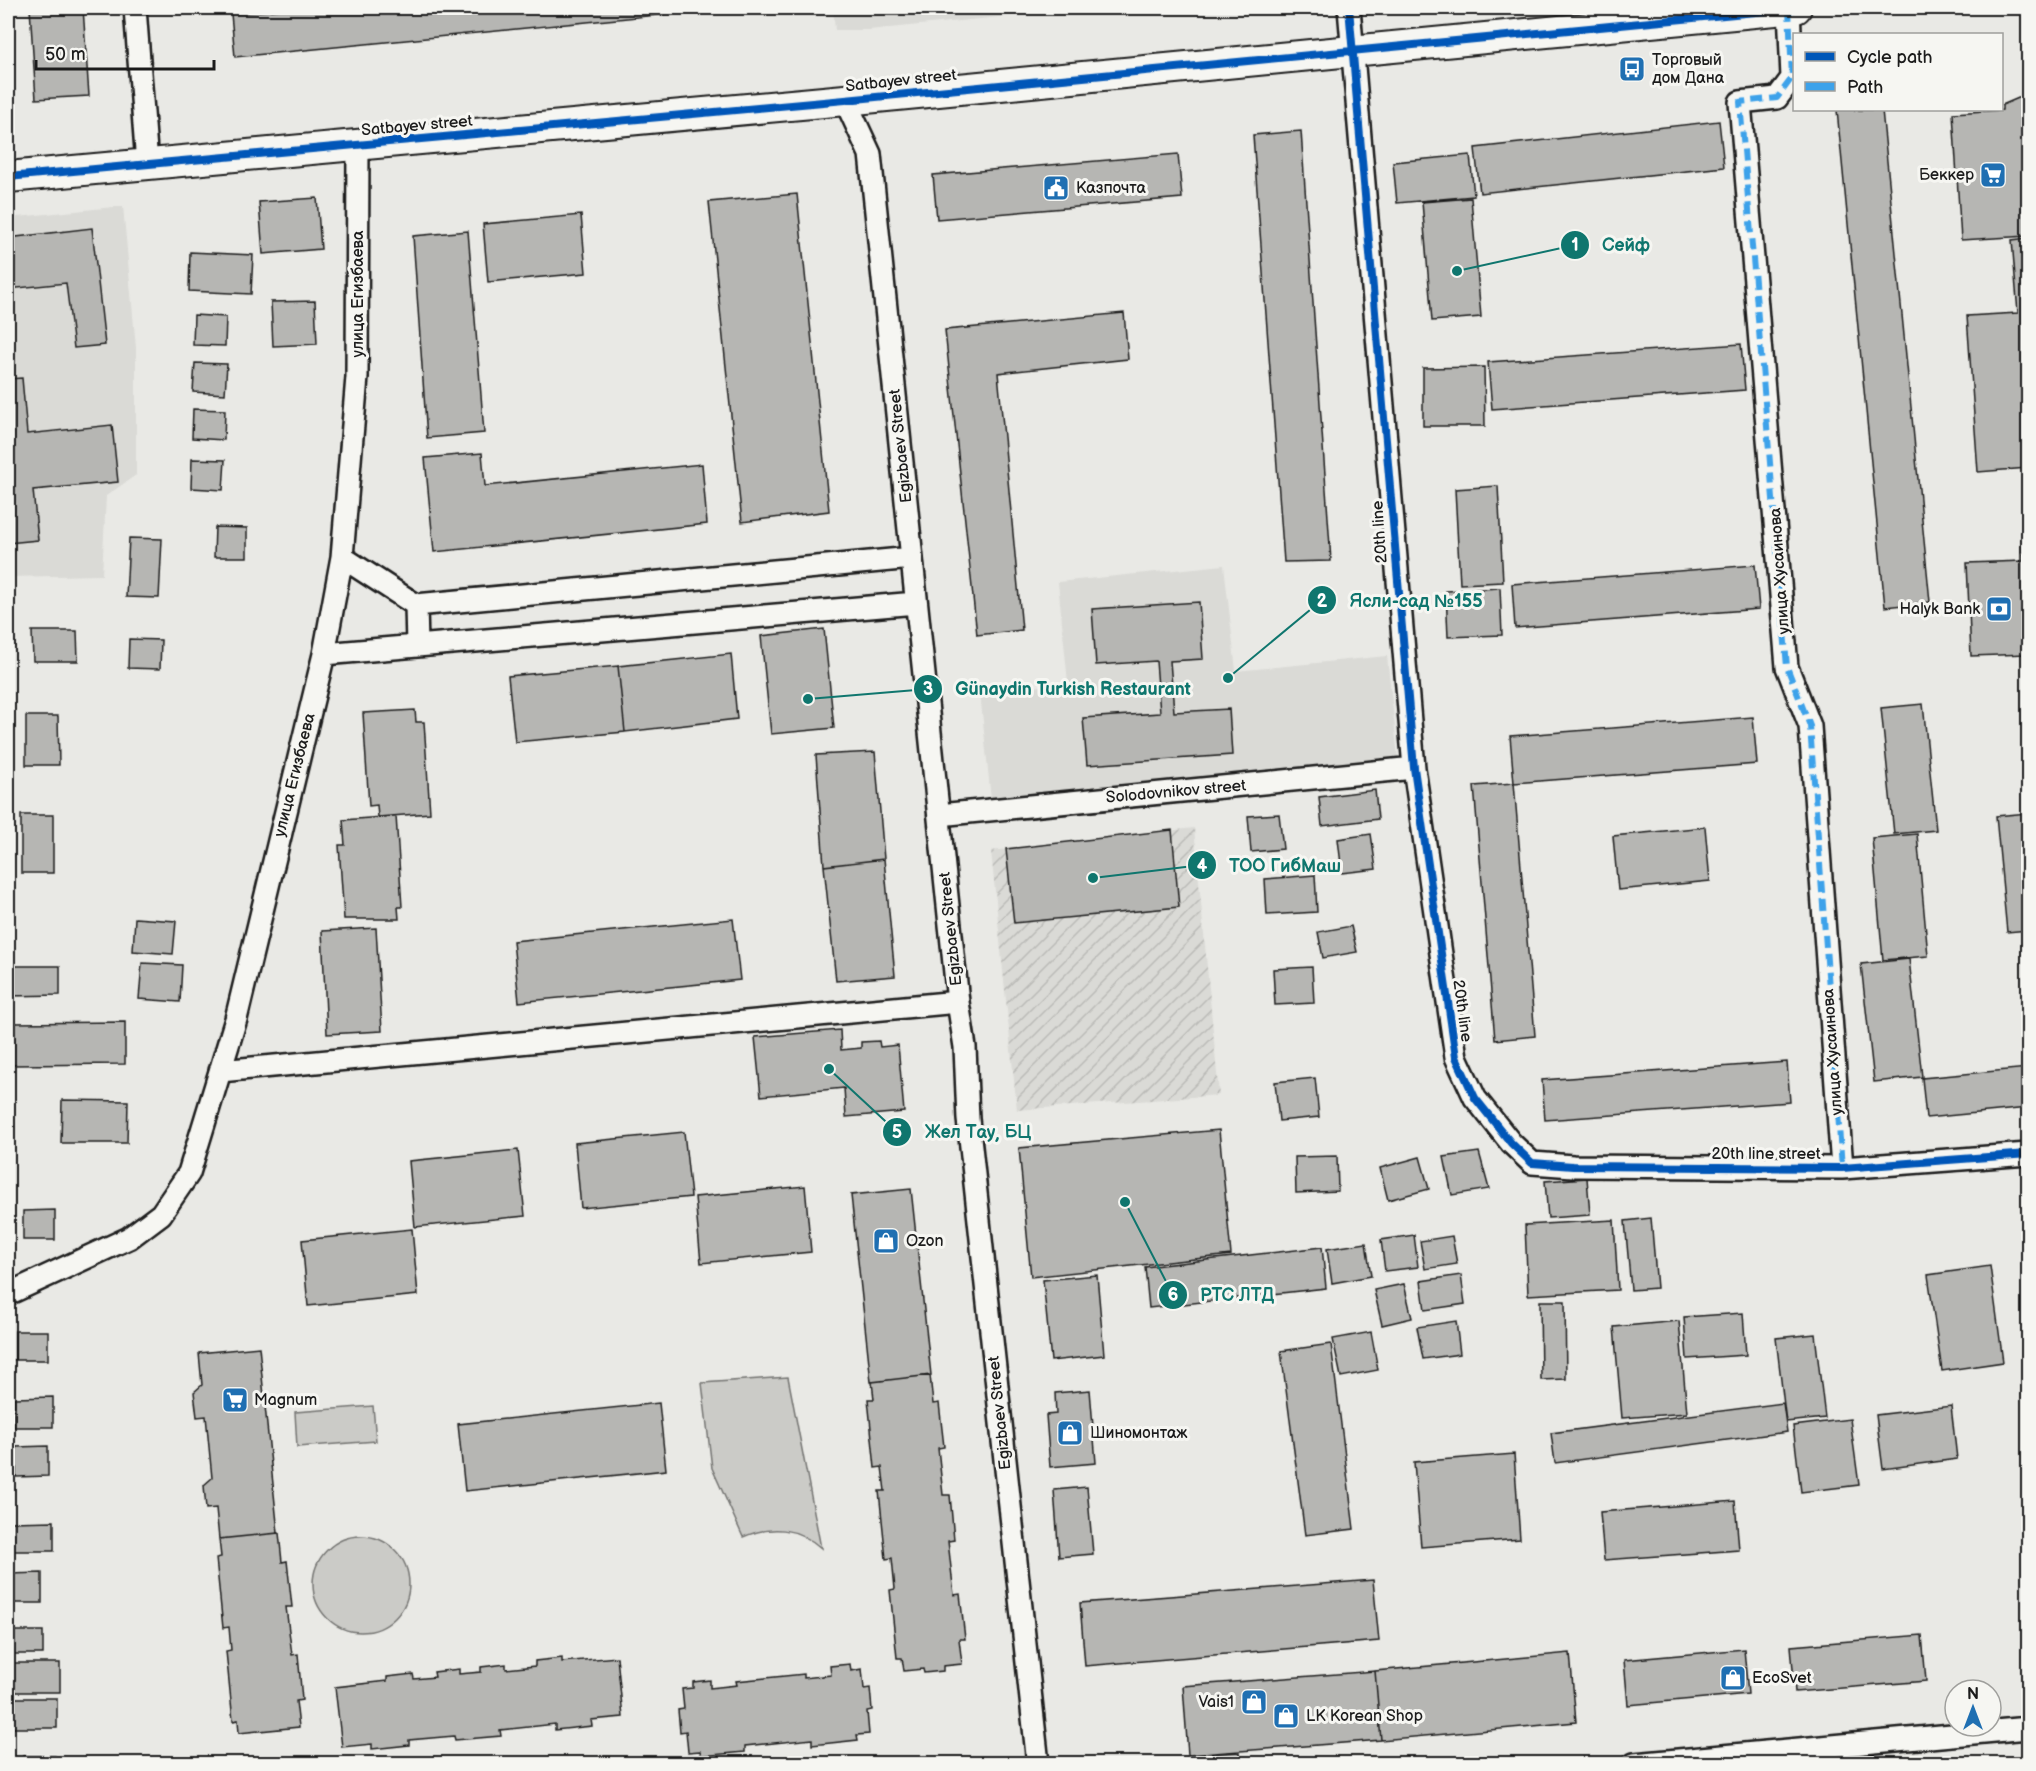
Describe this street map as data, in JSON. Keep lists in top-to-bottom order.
{
  "streets": {
    "main road": ["Satbayev street"],
    "street": [
      "улица Егизбаева",
      "Egizbaev Street",
      "20th line",
      "улица Хусаинова",
      "Solodovnikov street",
      "20th line street"
    ]
  },
  "crossings": [
    ["Satbayev street", "улица Егизбаева"],
    ["Satbayev street", "Egizbaev Street"],
    ["Satbayev street", "20th line"],
    ["Satbayev street", "улица Хусаинова"],
    ["Egizbaev Street", "Solodovnikov street"],
    ["20th line", "Solodovnikov street"],
    ["20th line", "20th line street"],
    ["улица Хусаинова", "20th line street"]
  ],
  "places": {
    "bus stop": ["Торговый дом Дана"],
    "supermarket": ["Беккер", "Magnum"],
    "public building": ["Казпочта"],
    "other": [
      "Сейф",
      "Ясли-сад №155",
      "Günaydin Turkish Restaurant",
      "ТОО ГибМаш",
      "Жел Тау, БЦ",
      "РТС ЛТД"
    ],
    "bank": ["Halyk Bank"],
    "shop": [
      "Ozon",
      "Шиномонтаж",
      "EcoSvet",
      "Vais1",
      "LK Korean Shop"
    ]
  },
  "legend": ["Cycle path", "Path"],
  "scale_bar": "50 m",
  "north": "top"
}
